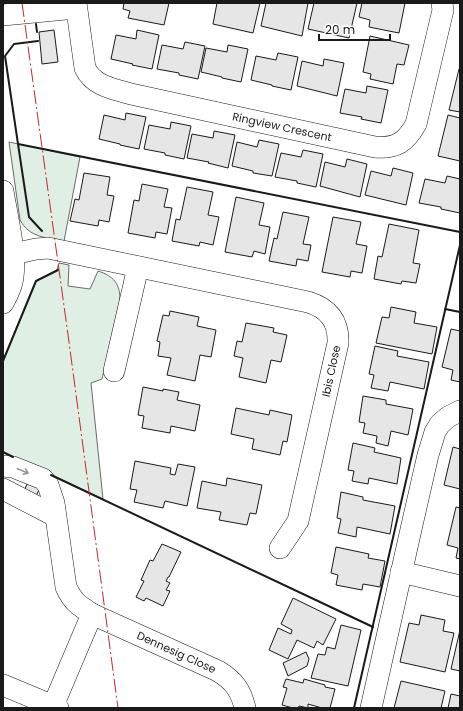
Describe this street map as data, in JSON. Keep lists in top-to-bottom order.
{
  "streets": {
    "street": ["Ringview Crescent", "Ibis Close", "Dennesig Close"]
  },
  "scale_bar": "20 m"
}
